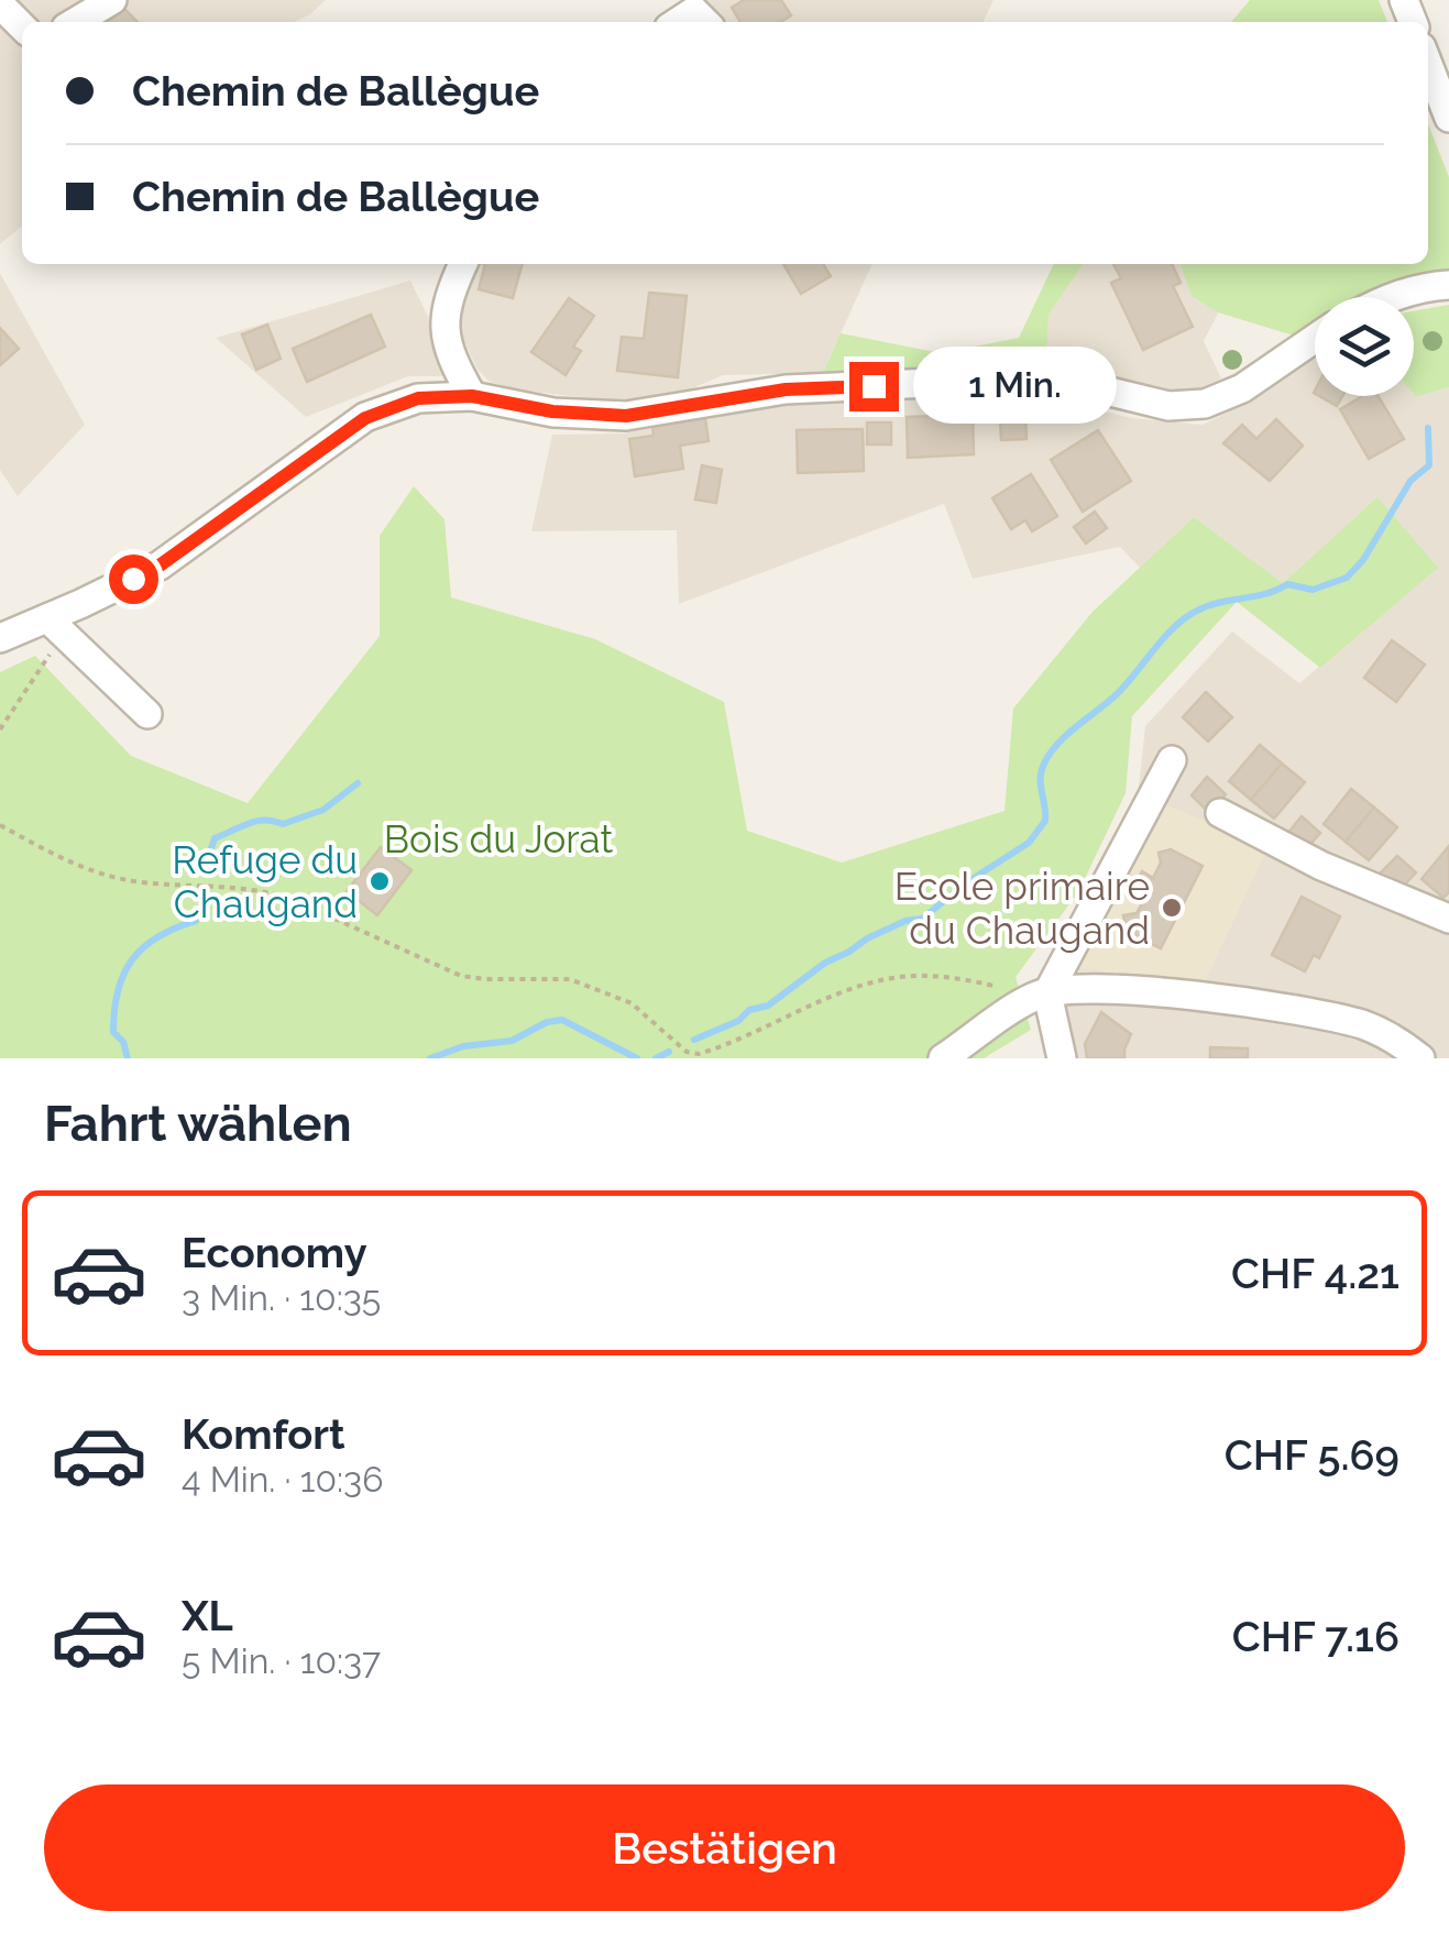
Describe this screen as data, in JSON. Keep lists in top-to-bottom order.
{
  "parks": ["Bois du Jorat"],
  "places": ["Refuge du Chaugand", "Ecole primaire du Chaugand"],
  "page": {
    "banner": ["Chemin de Ballègue", "Chemin de Ballègue"],
    "bubble": "1 Min.",
    "heading": "Fahrt wählen",
    "list": [
      {
        "name": "Economy",
        "note": "3 Min. · 10:35",
        "value": "CHF 4.21"
      },
      {
        "name": "Komfort",
        "note": "4 Min. · 10:36",
        "value": "CHF 5.69"
      },
      {
        "name": "XL",
        "note": "5 Min. · 10:37",
        "value": "CHF 7.16"
      }
    ],
    "buttons": "Bestätigen"
  }
}
